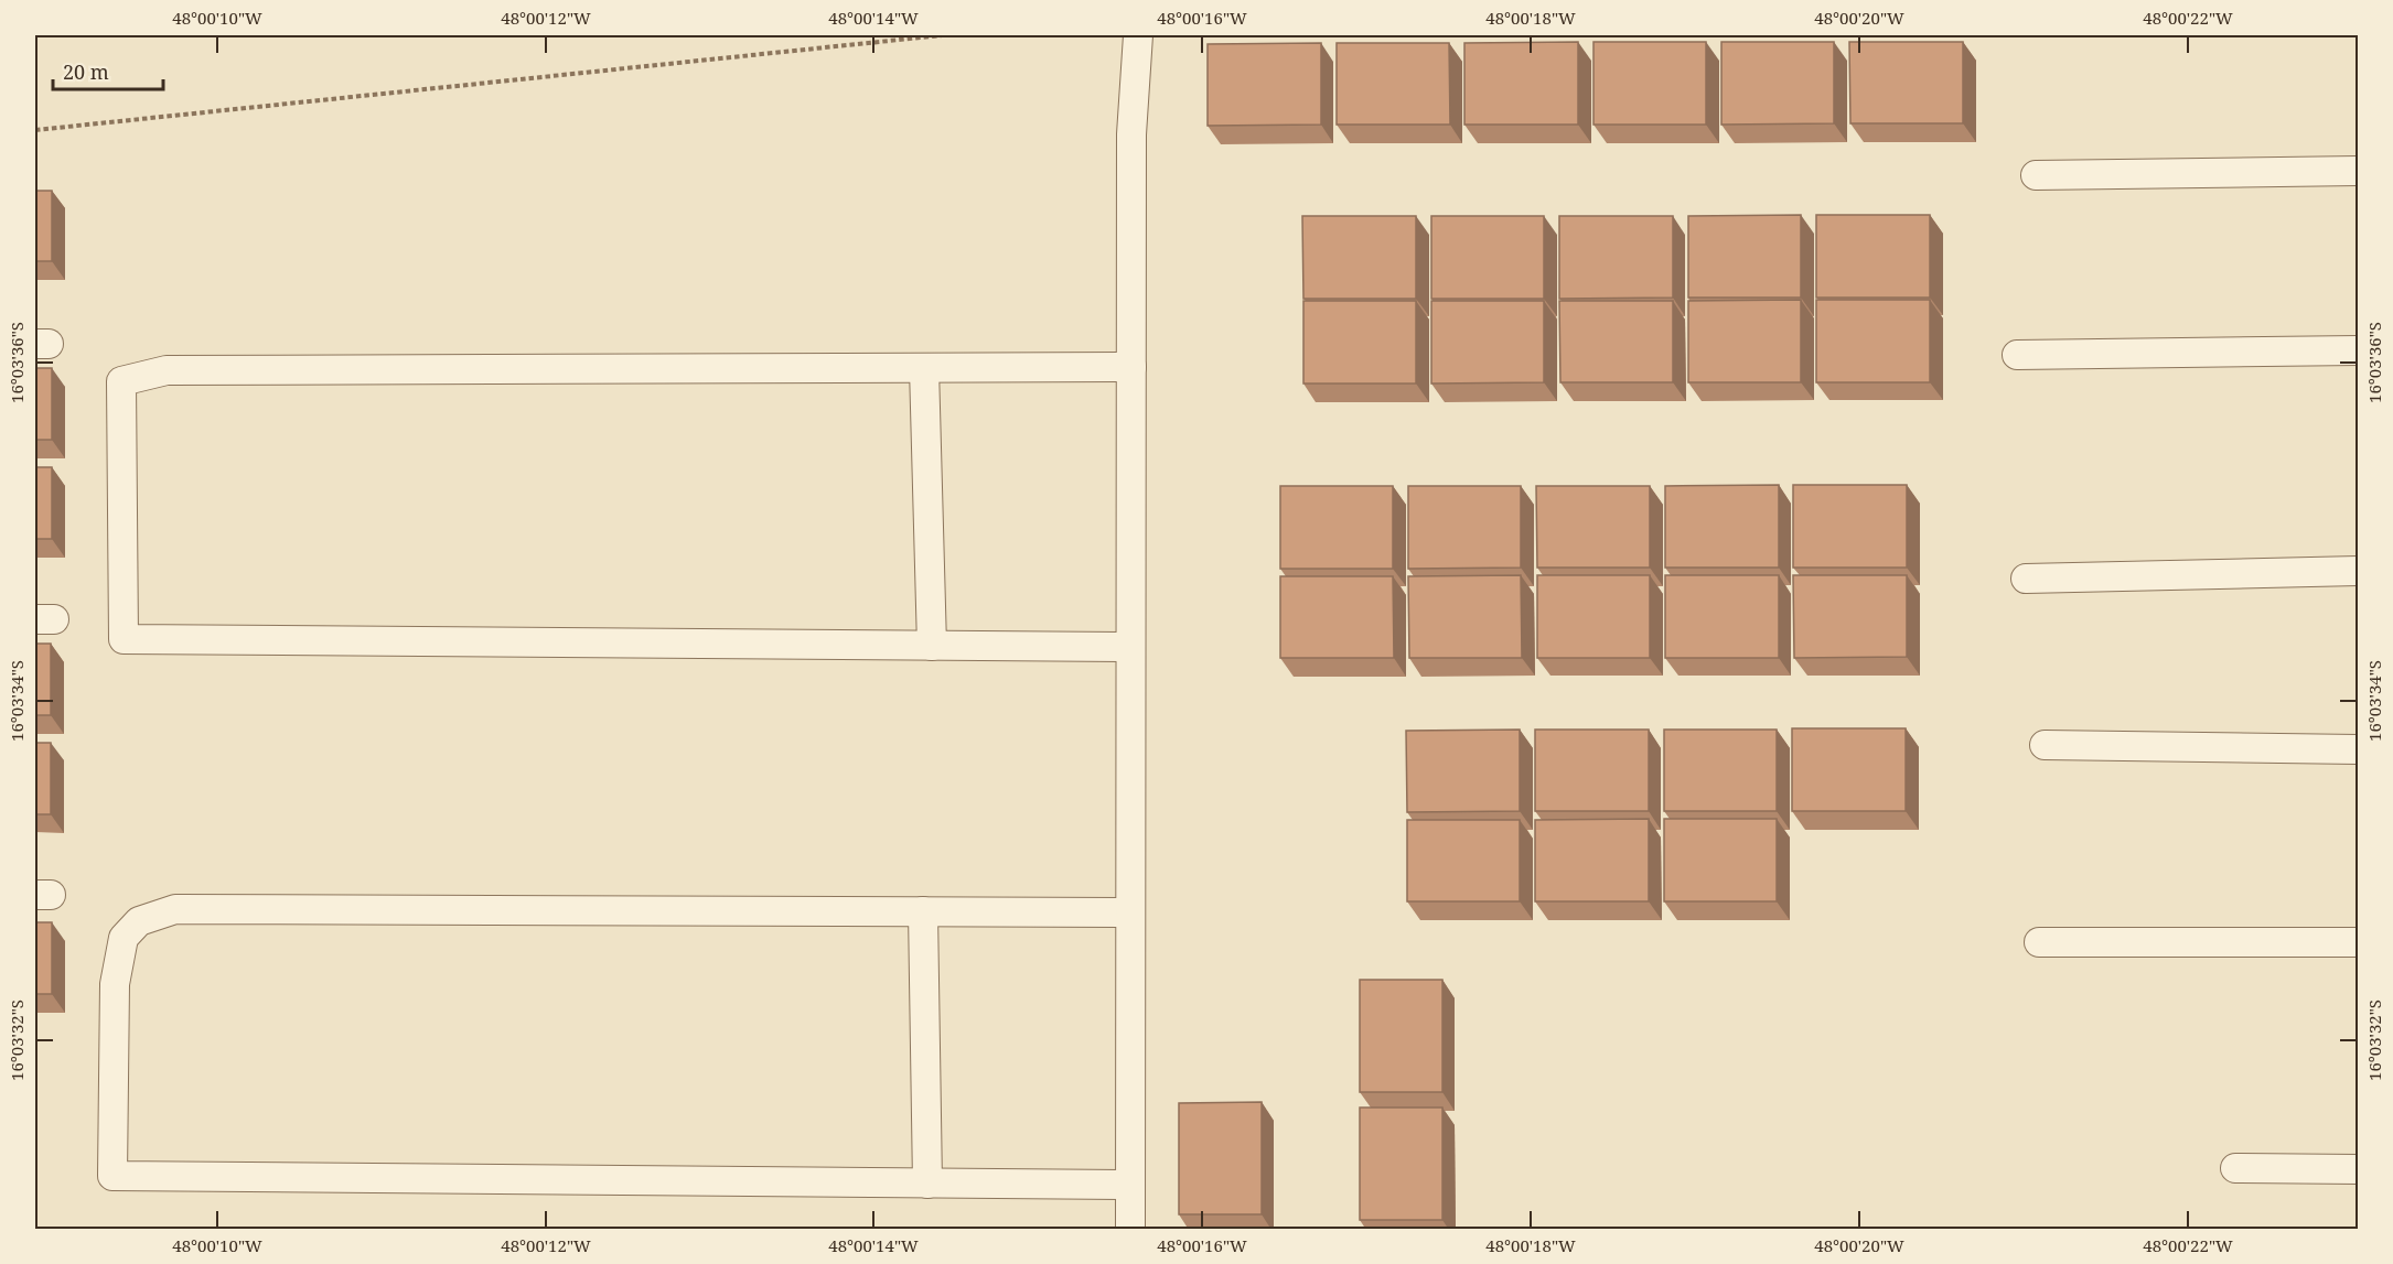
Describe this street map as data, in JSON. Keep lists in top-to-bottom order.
{
  "scale_bar": "20 m",
  "coordinates": [
    "48°00'10\"W",
    "48°00'12\"W",
    "48°00'14\"W",
    "48°00'16\"W",
    "48°00'18\"W",
    "48°00'20\"W",
    "48°00'22\"W",
    "16°03'36\"S",
    "16°03'34\"S",
    "16°03'32\"S"
  ]
}
